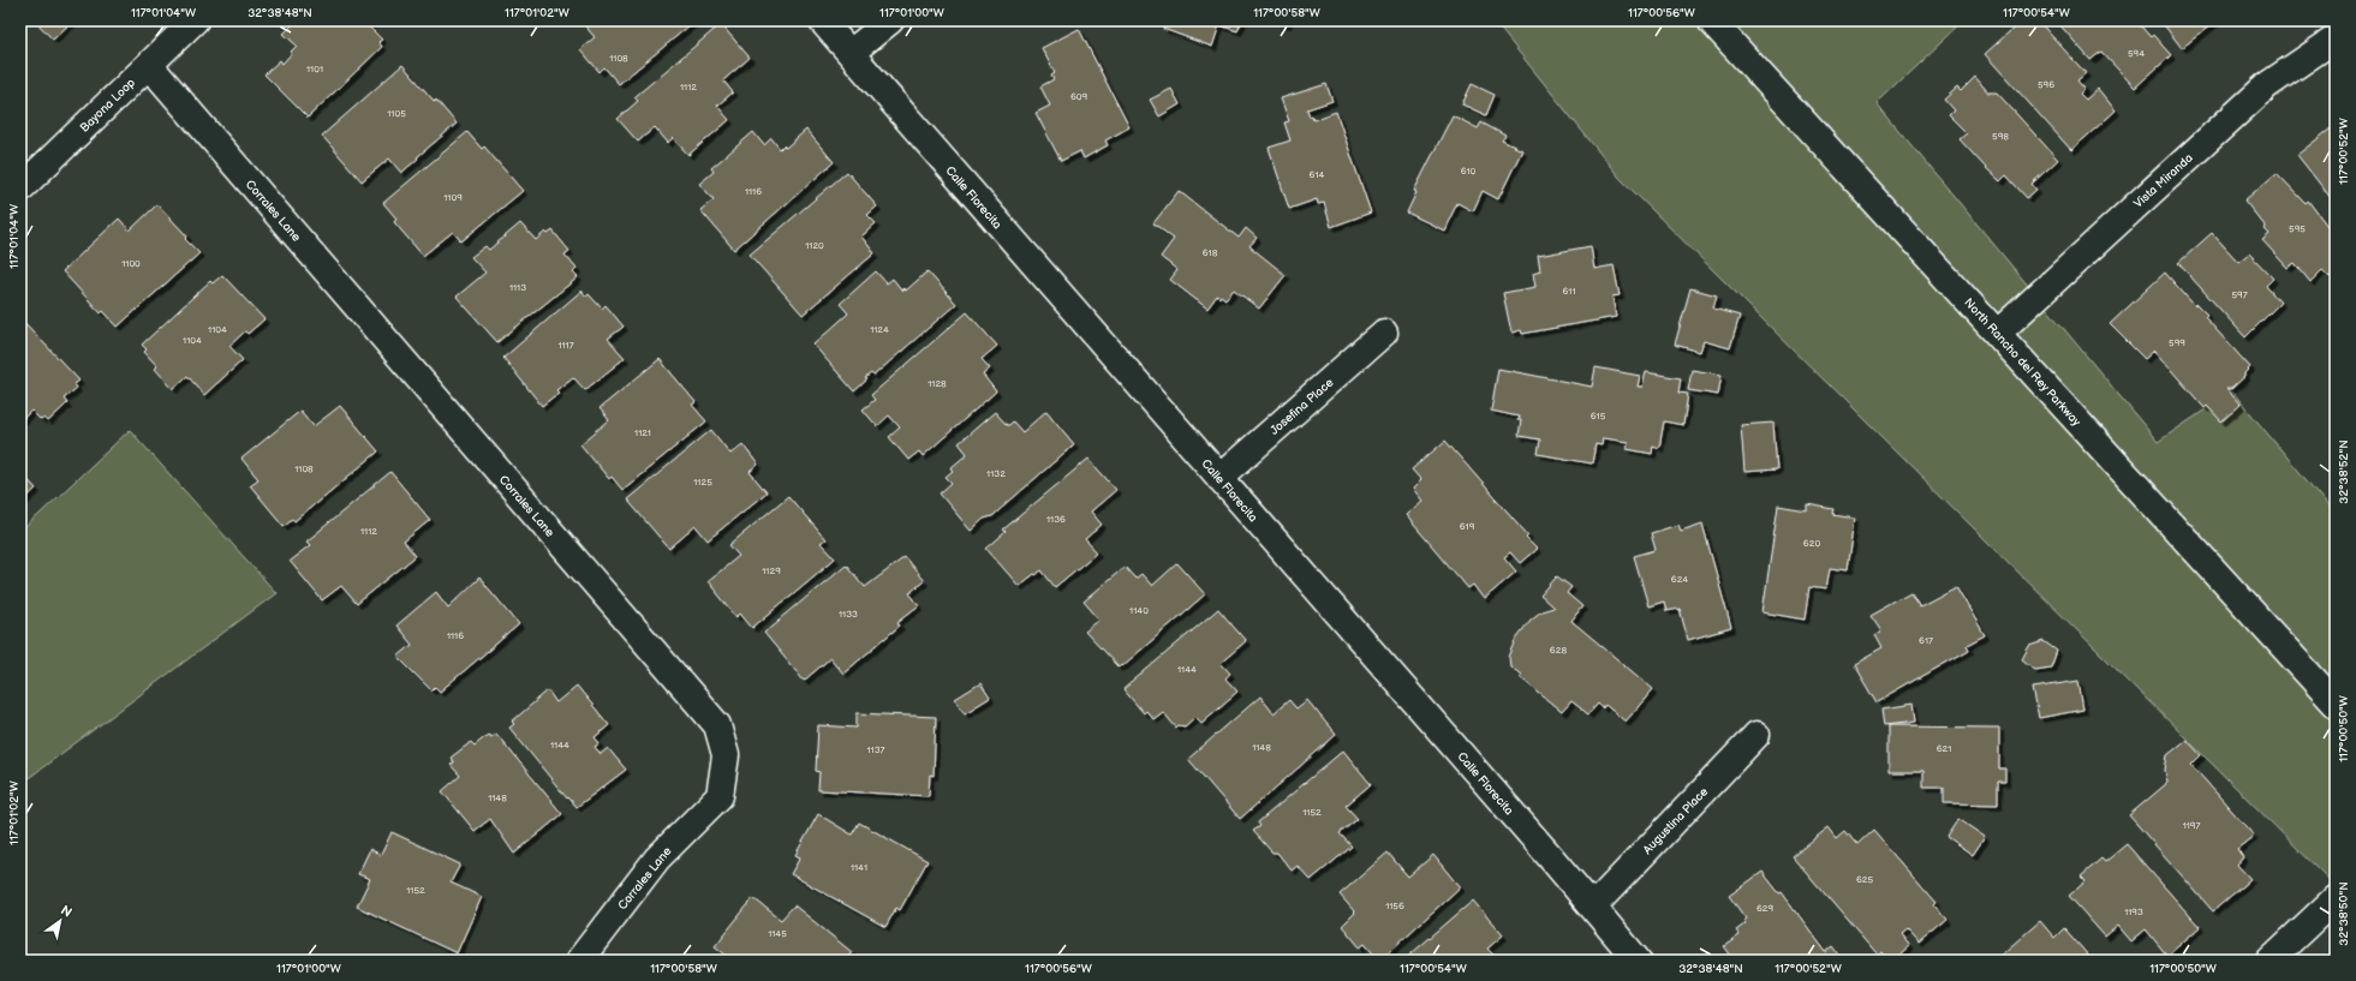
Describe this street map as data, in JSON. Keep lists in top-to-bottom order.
{
  "streets": {
    "street": [
      "Bayona Loop",
      "Vista Miranda",
      "Calle Florecita",
      "Corrales Lane",
      "North Rancho del Rey Parkway",
      "Josefina Place",
      "Augustina Place"
    ]
  },
  "crossings": [
    ["Bayona Loop", "Corrales Lane"],
    ["Vista Miranda", "North Rancho del Rey Parkway"],
    ["Calle Florecita", "Josefina Place"],
    ["Calle Florecita", "Augustina Place"]
  ],
  "house_numbers": [
    "594",
    "1108",
    "1101",
    "596",
    "1112",
    "609",
    "1105",
    "598",
    "610",
    "614",
    "1116",
    "1109",
    "595",
    "1120",
    "618",
    "1100",
    "1113",
    "611",
    "597",
    "1104",
    "1124",
    "1104",
    "599",
    "1117",
    "1128",
    "615",
    "1121",
    "1108",
    "1132",
    "1125",
    "1136",
    "619",
    "1112",
    "620",
    "1129",
    "624",
    "1140",
    "1133",
    "1116",
    "617",
    "628",
    "1144",
    "1144",
    "1148",
    "621",
    "1137",
    "1148",
    "1152",
    "1197",
    "1141",
    "625",
    "1152",
    "1156",
    "629",
    "1193",
    "1145"
  ],
  "north": "top right",
  "coordinates": [
    "117°01'04\"W",
    "32°38'48\"N",
    "117°01'02\"W",
    "117°01'00\"W",
    "117°00'58\"W",
    "117°00'56\"W",
    "117°00'54\"W",
    "117°00'52\"W",
    "32°38'52\"N",
    "117°00'50\"W",
    "32°38'50\"N"
  ]
}
